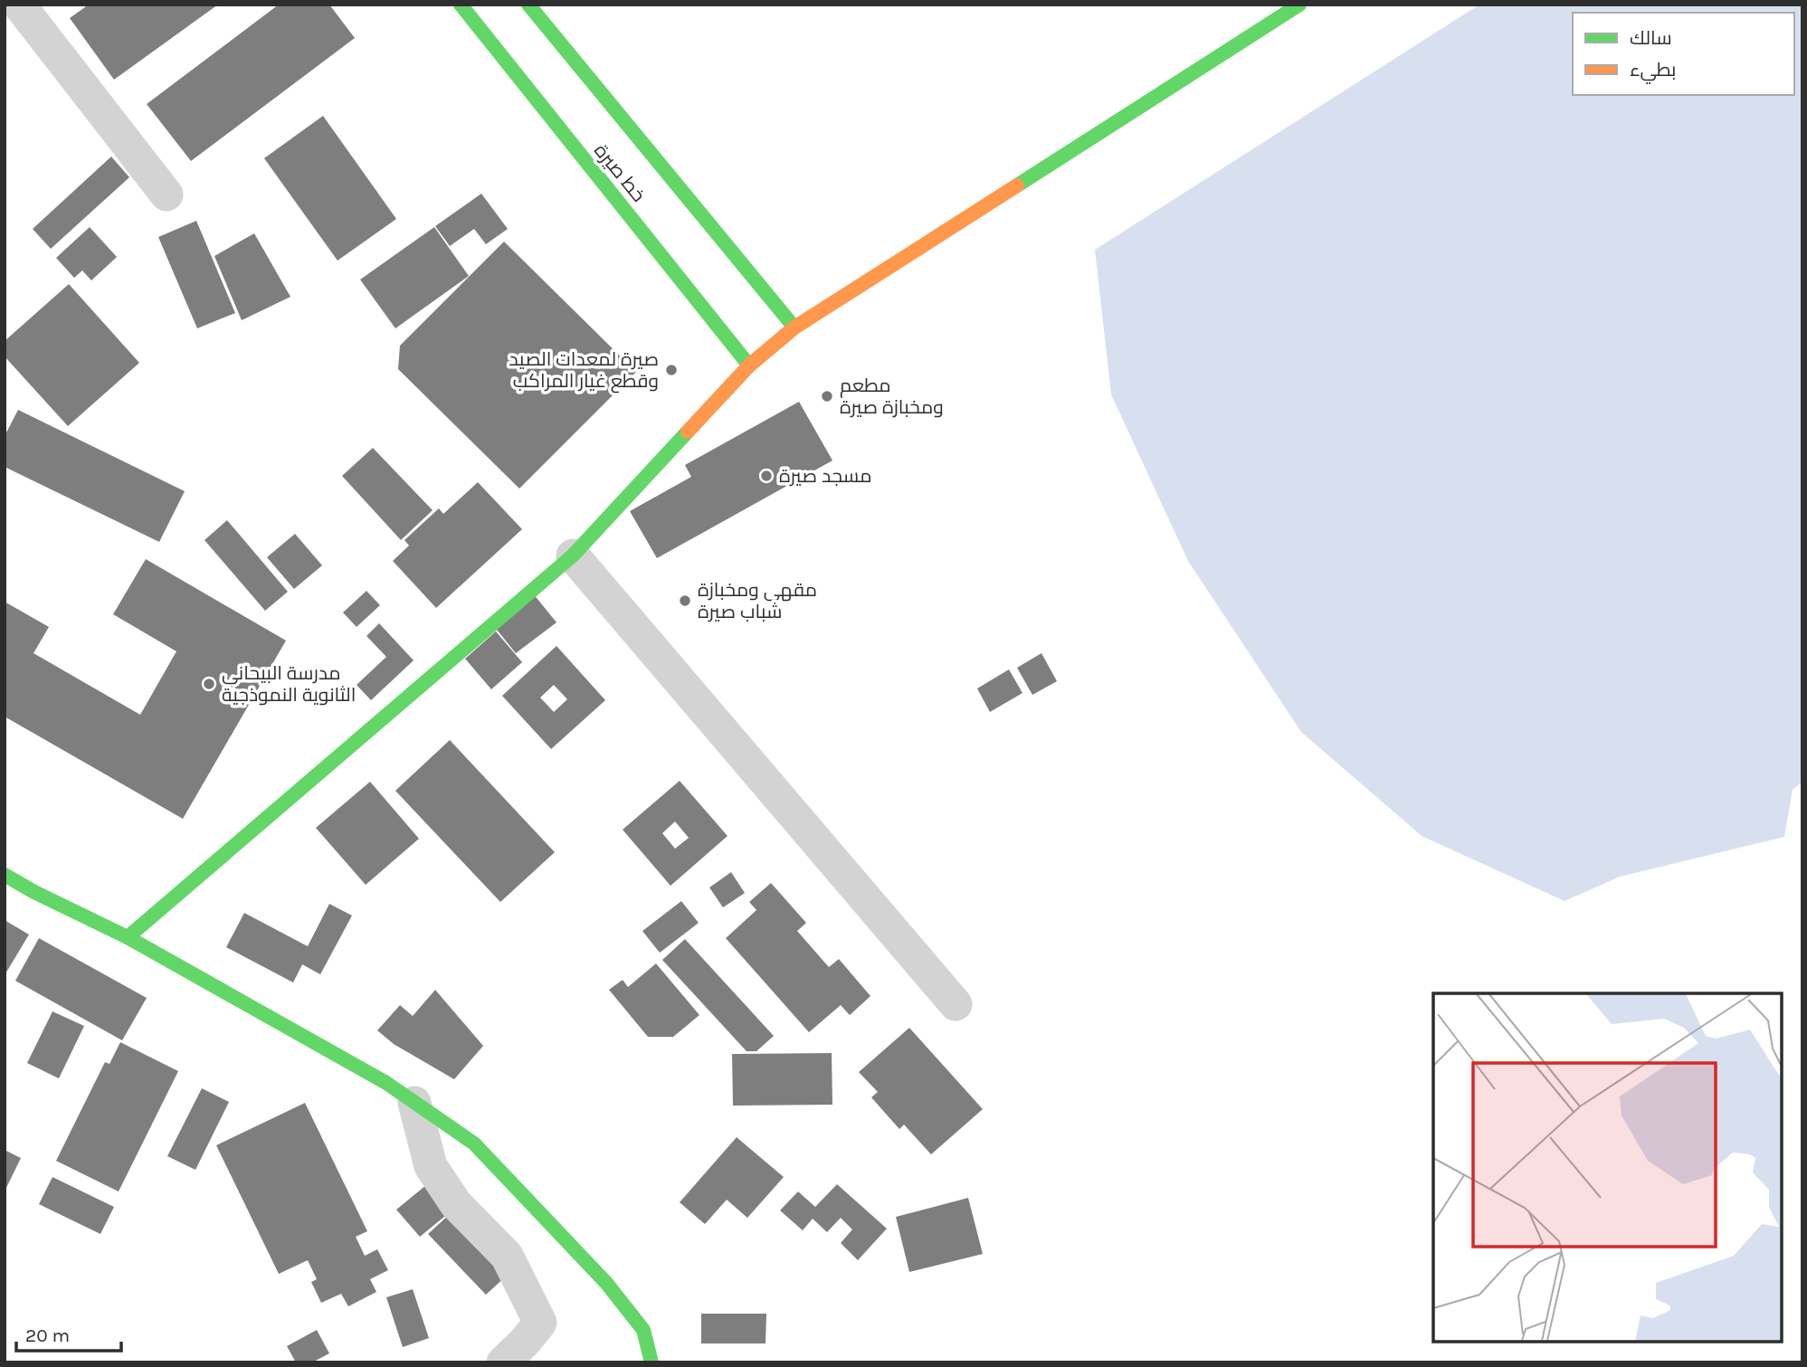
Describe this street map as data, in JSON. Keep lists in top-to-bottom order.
{
  "streets": {
    "street": ["خط صيرة"]
  },
  "places": [
    "صيرة لمعدات الصيد وقطع غيار المراكب",
    "مطعم ومخبازة صيرة",
    "مسجد صيرة",
    "مقهى ومخبازة شباب صيرة",
    "مدرسة البيحاني الثانوية النموذجية"
  ],
  "legend": ["سالك", "بطيء"],
  "scale_bar": "20 m"
}
